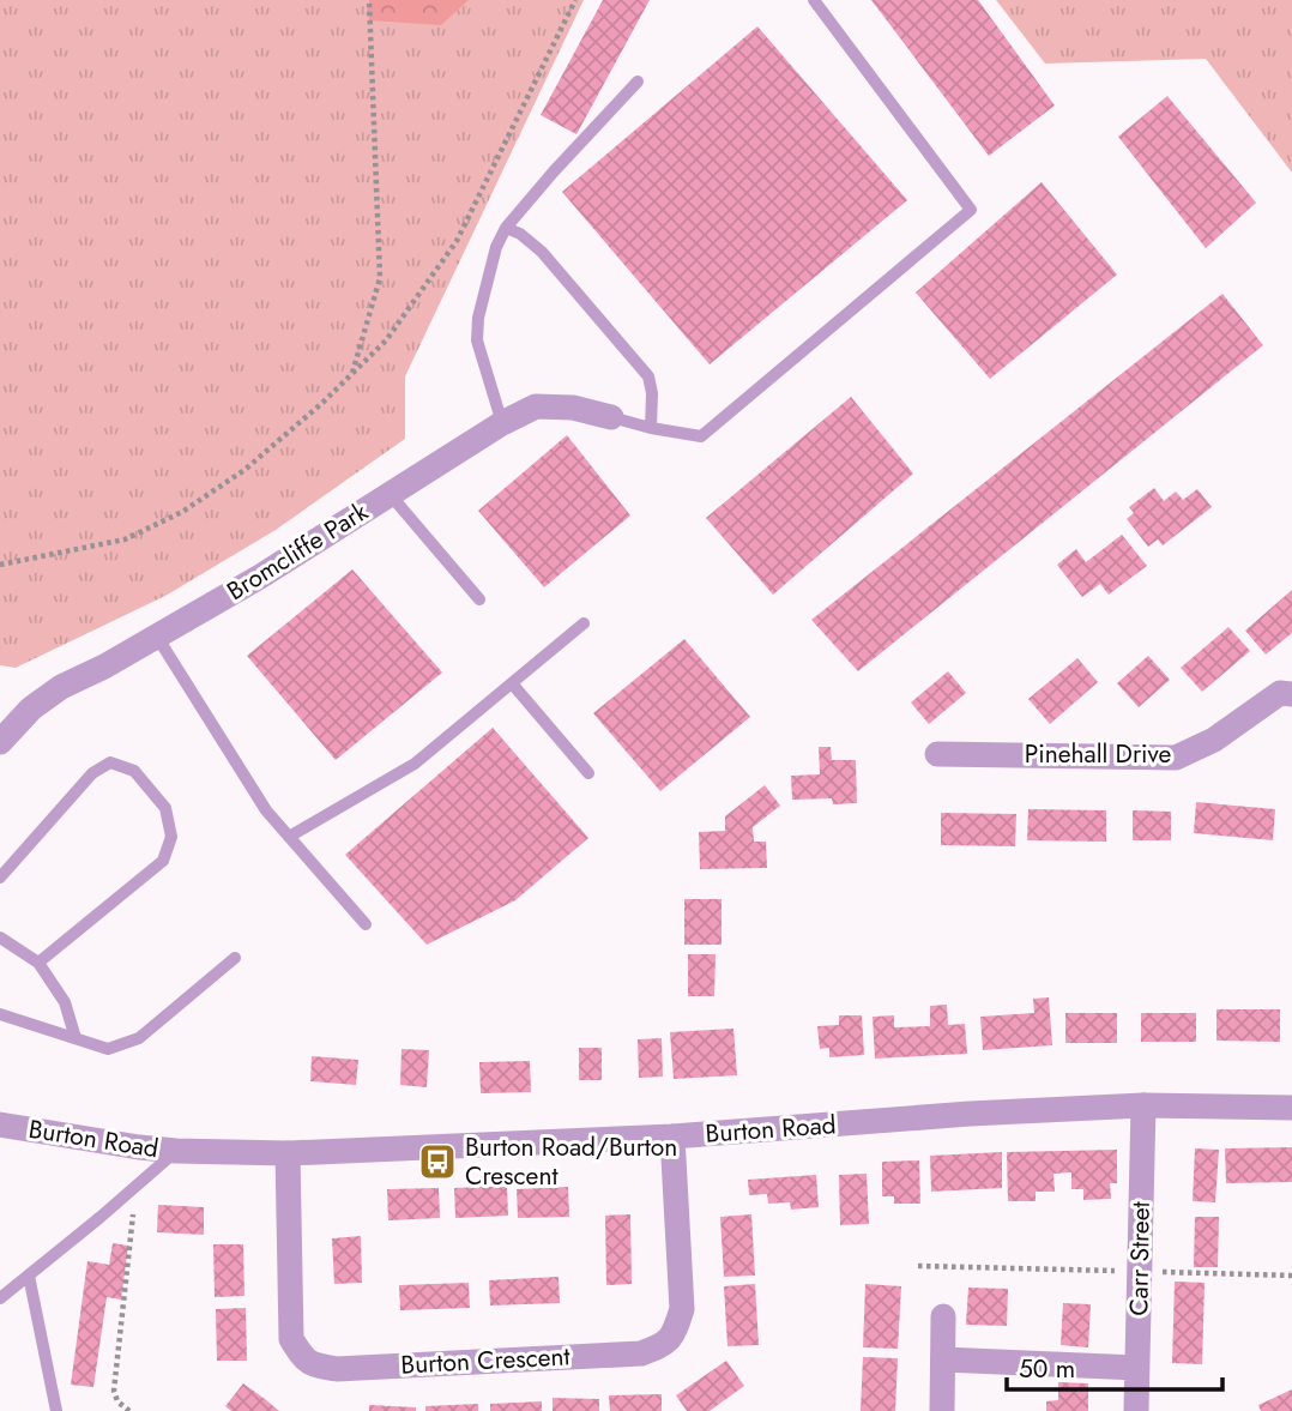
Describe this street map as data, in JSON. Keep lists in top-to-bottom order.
{
  "streets": {
    "street": [
      "Bromcliffe Park",
      "Pinehall Drive",
      "Burton Road",
      "Carr Street",
      "Burton Crescent"
    ]
  },
  "crossings": [
    ["Burton Road", "Carr Street"],
    ["Burton Road", "Burton Crescent"]
  ],
  "places": {
    "bus stop": ["Burton Road/Burton Crescent"]
  },
  "scale_bar": "50 m"
}
